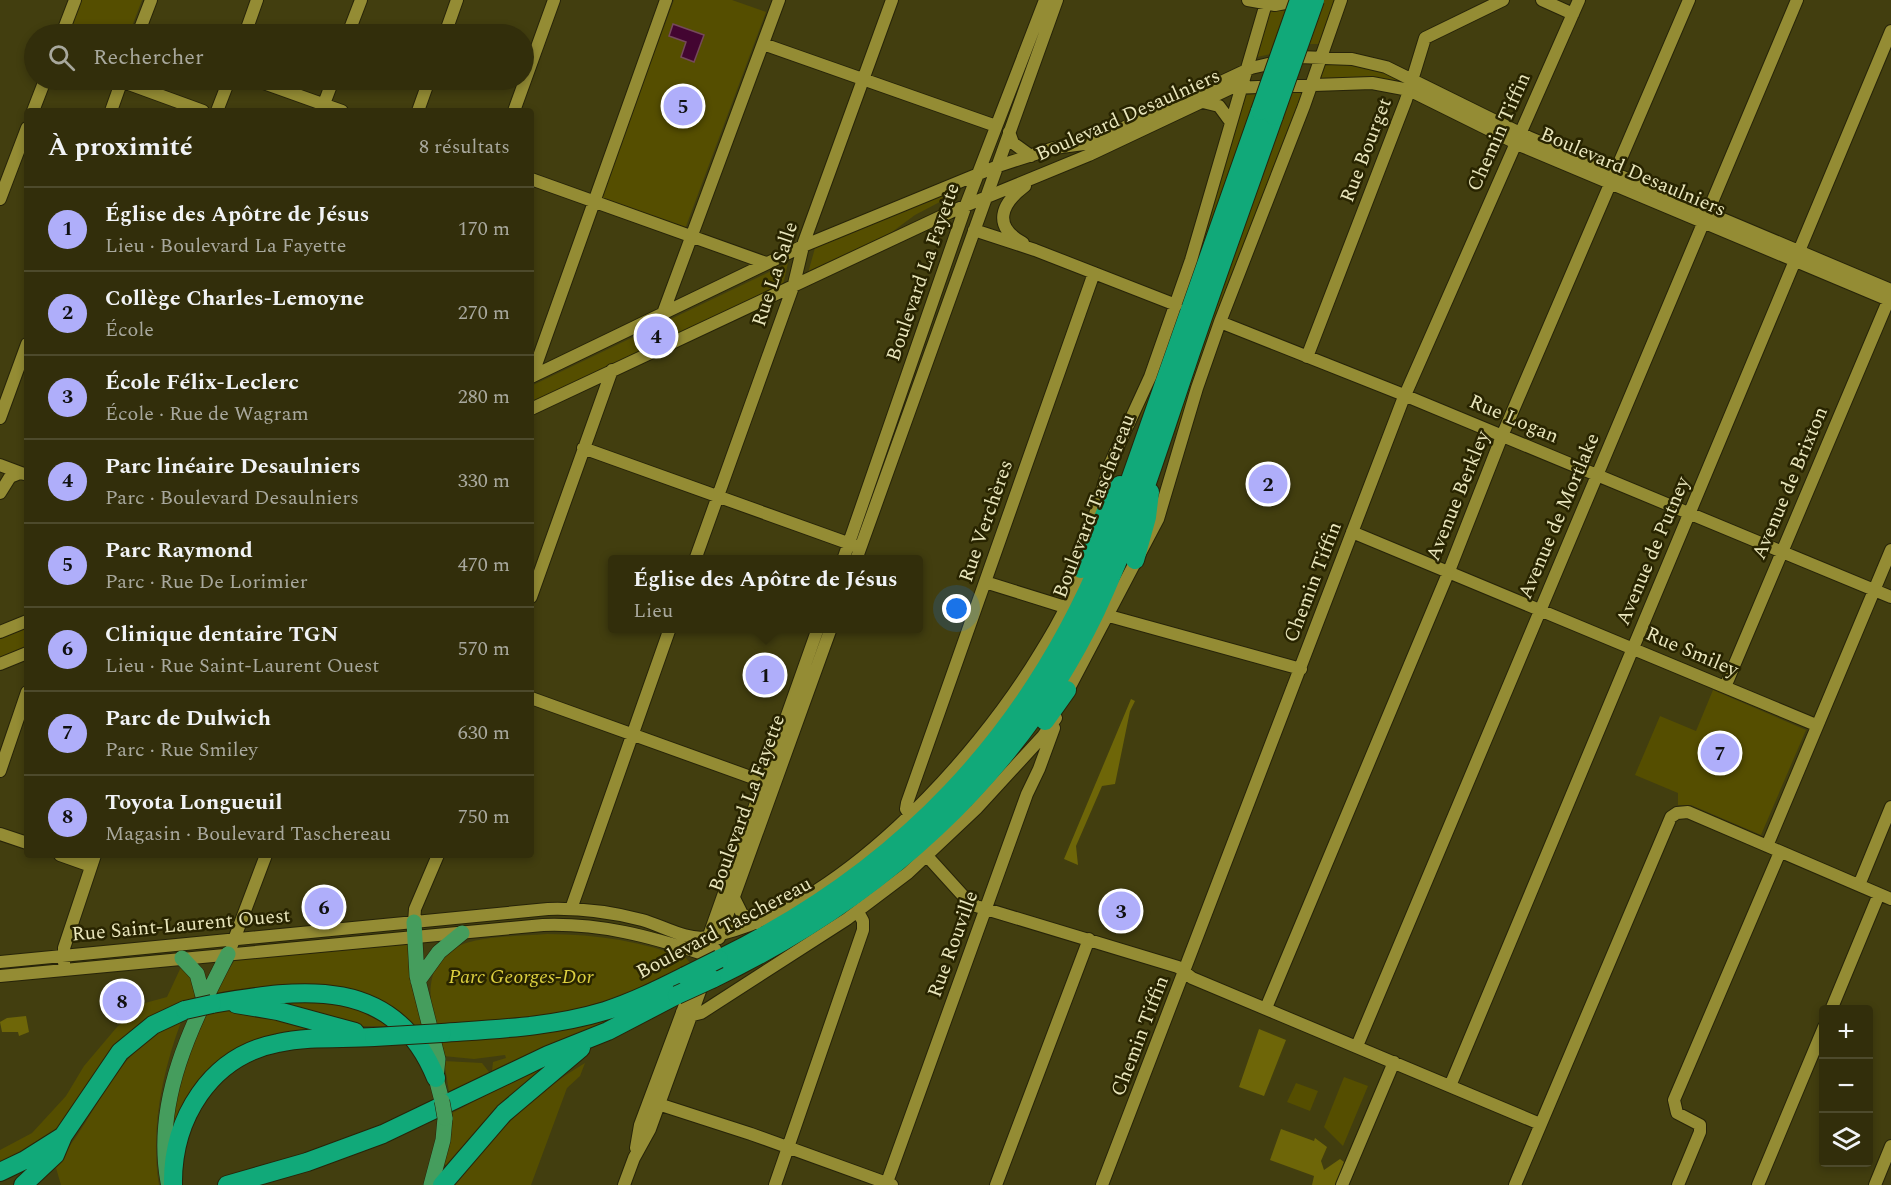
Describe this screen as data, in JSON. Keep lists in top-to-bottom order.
{
  "streets": {
    "highway": ["Boulevard Taschereau"],
    "street": [
      "Boulevard Desaulniers",
      "Chemin Tiffin",
      "Rue Bourget",
      "Boulevard La Fayette",
      "Rue La Salle",
      "Rue Logan",
      "Avenue de Brixton",
      "Avenue Berkley",
      "Avenue de Mortlake",
      "Rue Verchères",
      "Avenue de Putney",
      "Rue Smiley",
      "Rue Saint-Laurent Ouest",
      "Rue Rouville"
    ]
  },
  "crossings": [
    ["Boulevard Desaulniers", "Chemin Tiffin"],
    ["Boulevard Desaulniers", "Rue Bourget"],
    ["Boulevard Desaulniers", "Boulevard La Fayette"],
    ["Boulevard Desaulniers", "Rue La Salle"],
    ["Boulevard Desaulniers", "Avenue de Brixton"],
    ["Boulevard Desaulniers", "Avenue Berkley"],
    ["Boulevard Desaulniers", "Boulevard Taschereau"],
    ["Boulevard Desaulniers", "Avenue de Mortlake"],
    ["Boulevard Desaulniers", "Avenue de Putney"],
    ["Chemin Tiffin", "Rue Logan"],
    ["Chemin Tiffin", "Rue Smiley"],
    ["Rue Bourget", "Rue Logan"],
    ["Boulevard La Fayette", "Boulevard Taschereau"],
    ["Boulevard La Fayette", "Rue Saint-Laurent Ouest"],
    ["Rue Logan", "Avenue de Brixton"],
    ["Rue Logan", "Avenue Berkley"],
    ["Rue Logan", "Boulevard Taschereau"],
    ["Rue Logan", "Avenue de Mortlake"],
    ["Rue Logan", "Avenue de Putney"],
    ["Avenue de Brixton", "Rue Smiley"],
    ["Avenue Berkley", "Rue Smiley"],
    ["Boulevard Taschereau", "Rue Verchères"],
    ["Boulevard Taschereau", "Rue Saint-Laurent Ouest"],
    ["Boulevard Taschereau", "Rue Rouville"],
    ["Avenue de Mortlake", "Rue Smiley"],
    ["Avenue de Putney", "Rue Smiley"]
  ],
  "parks": ["Parc Georges-Dor"],
  "page": {
    "search": "Rechercher",
    "pins": [
      "5",
      "4",
      "2",
      "1",
      "7",
      "6",
      "3",
      "8"
    ],
    "heading": ["À proximité", "8 résultats"],
    "list": [
      {
        "mark": "1",
        "name": "Église des Apôtre de Jésus",
        "note": "Lieu · Boulevard La Fayette",
        "value": "170 m"
      },
      {
        "mark": "2",
        "name": "Collège Charles-Lemoyne",
        "note": "École",
        "value": "270 m"
      },
      {
        "mark": "3",
        "name": "École Félix-Leclerc",
        "note": "École · Rue de Wagram",
        "value": "280 m"
      },
      {
        "mark": "4",
        "name": "Parc linéaire Desaulniers",
        "note": "Parc · Boulevard Desaulniers",
        "value": "330 m"
      },
      {
        "mark": "5",
        "name": "Parc Raymond",
        "note": "Parc · Rue De Lorimier",
        "value": "470 m"
      },
      {
        "mark": "6",
        "name": "Clinique dentaire TGN",
        "note": "Lieu · Rue Saint-Laurent Ouest",
        "value": "570 m"
      },
      {
        "mark": "7",
        "name": "Parc de Dulwich",
        "note": "Parc · Rue Smiley",
        "value": "630 m"
      },
      {
        "mark": "8",
        "name": "Toyota Longueuil",
        "note": "Magasin · Boulevard Taschereau",
        "value": "750 m"
      }
    ],
    "popup": ["Église des Apôtre de Jésus", "Lieu"],
    "map_buttons": ["+", "−"]
  }
}
